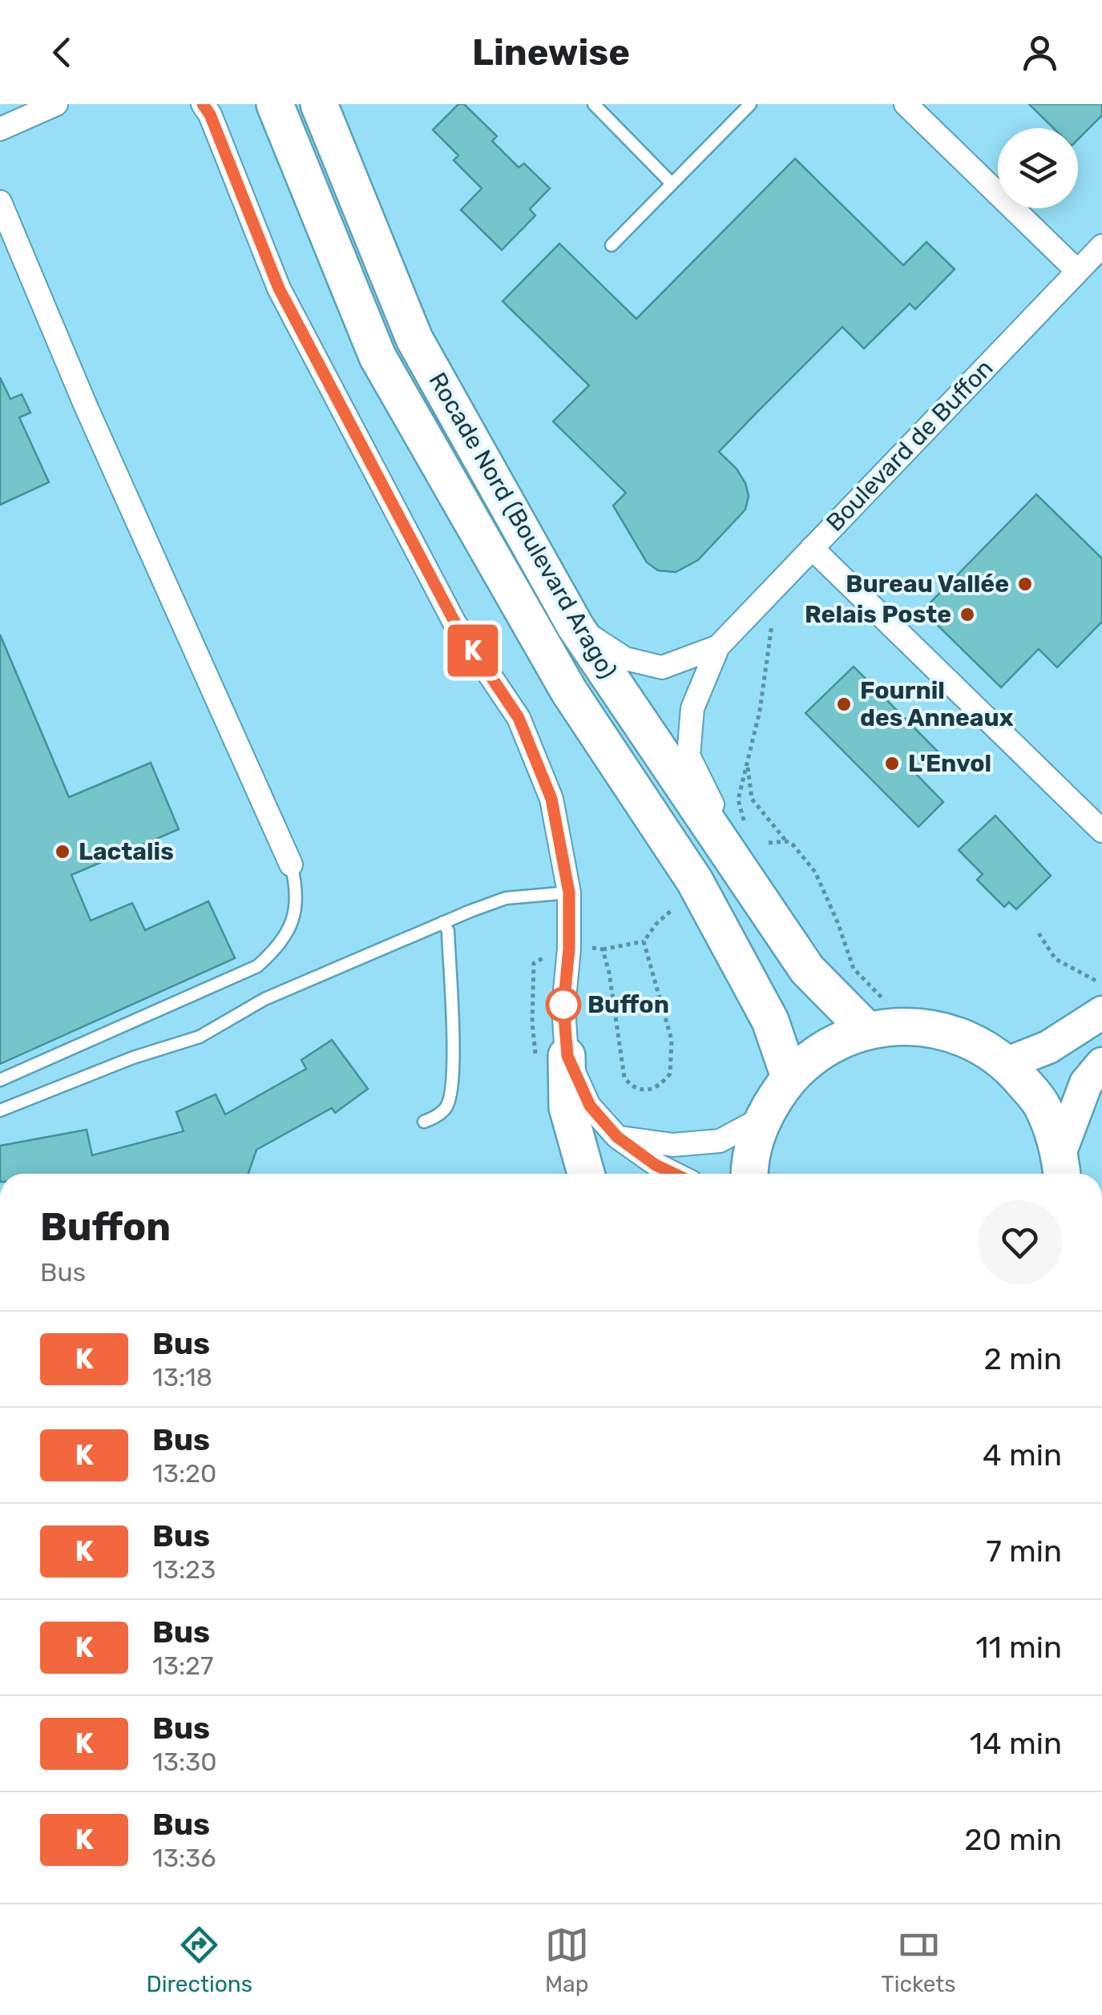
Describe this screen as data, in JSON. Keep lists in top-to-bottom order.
{
  "streets": {
    "main road": ["Rocade Nord (Boulevard Arago)"],
    "street": ["Boulevard de Buffon"]
  },
  "places": [
    "Bureau Vallée",
    "Relais Poste",
    "Fournil des Anneaux",
    "L'Envol",
    "Lactalis",
    "Buffon"
  ],
  "lines": ["bus line K"],
  "page": {
    "header": "Linewise",
    "on_map": "K",
    "heading": ["Buffon", "Bus"],
    "list": [
      {
        "mark": "K",
        "name": "Bus",
        "note": "13:18",
        "value": "2 min"
      },
      {
        "mark": "K",
        "name": "Bus",
        "note": "13:20",
        "value": "4 min"
      },
      {
        "mark": "K",
        "name": "Bus",
        "note": "13:23",
        "value": "7 min"
      },
      {
        "mark": "K",
        "name": "Bus",
        "note": "13:27",
        "value": "11 min"
      },
      {
        "mark": "K",
        "name": "Bus",
        "note": "13:30",
        "value": "14 min"
      },
      {
        "mark": "K",
        "name": "Bus",
        "note": "13:36",
        "value": "20 min"
      }
    ],
    "tabs": ["Directions", "Map", "Tickets"]
  }
}
